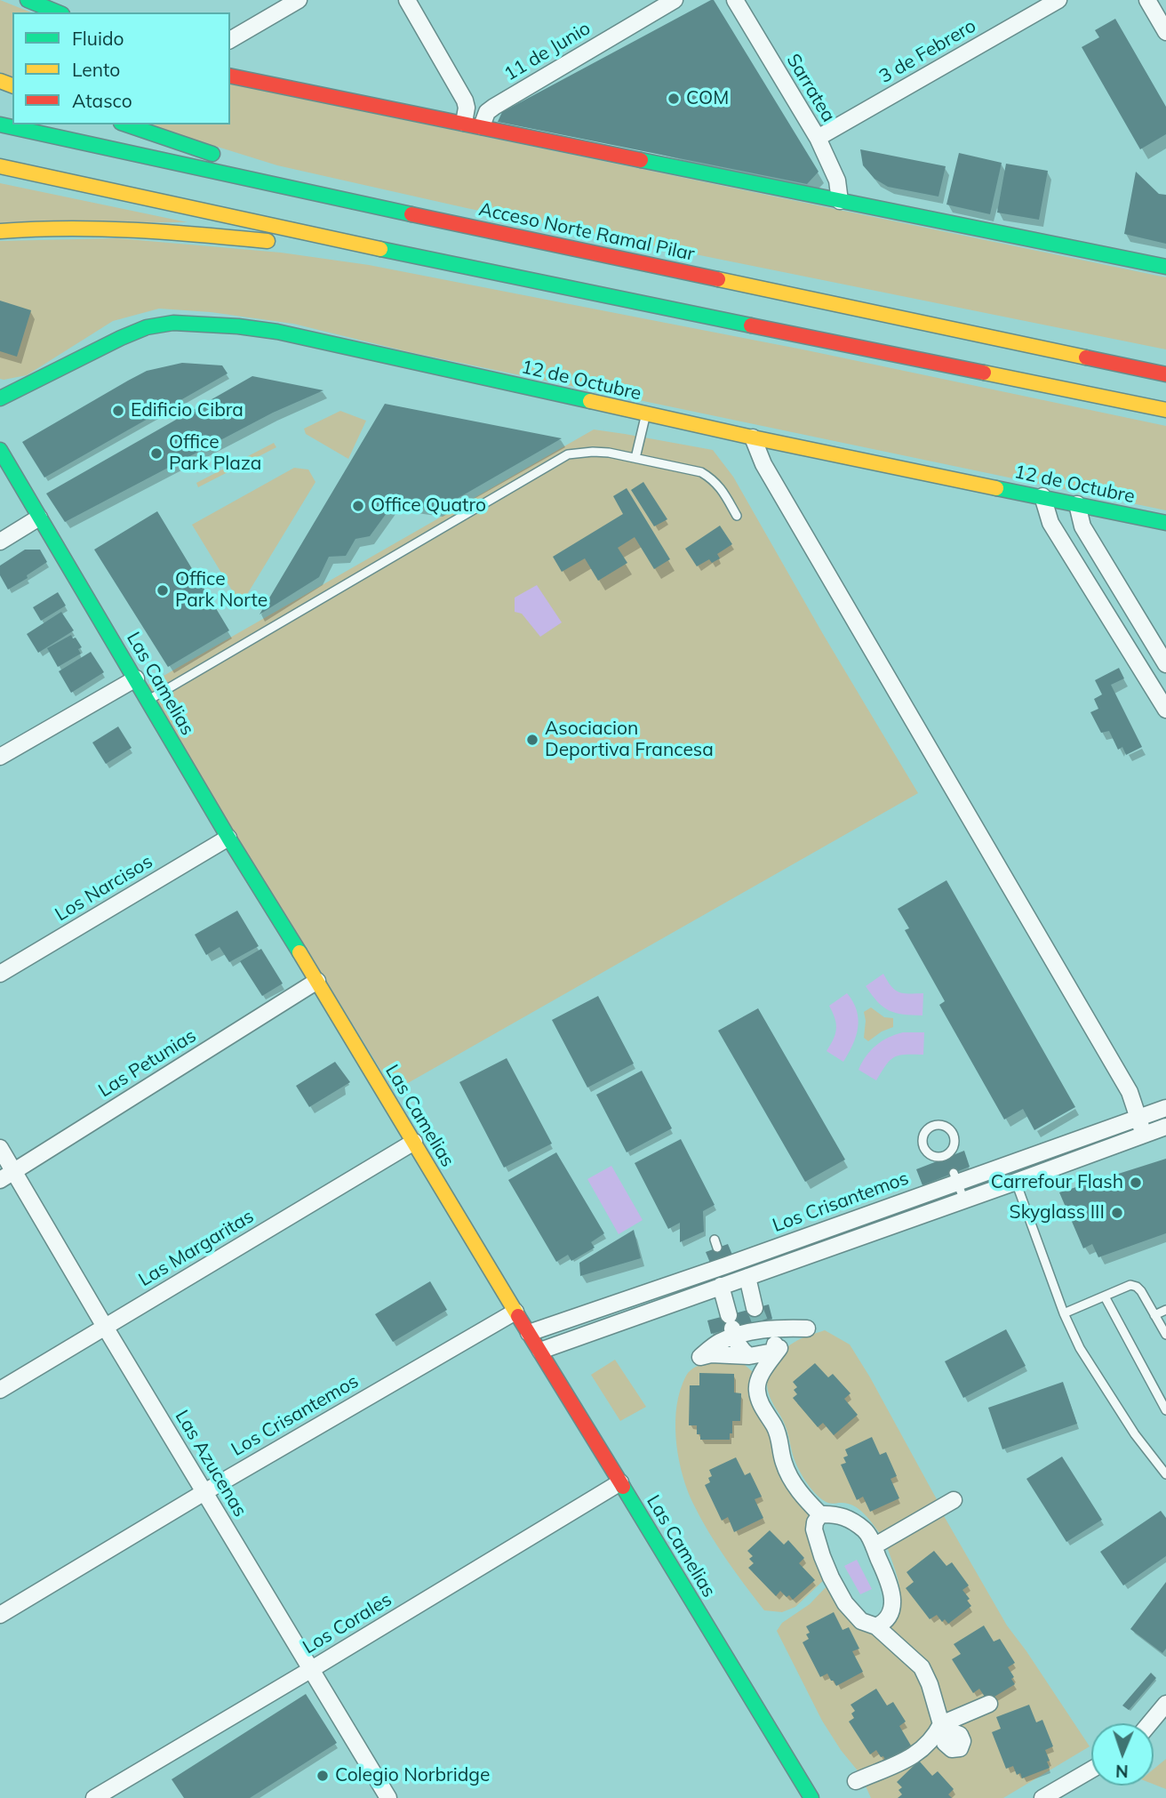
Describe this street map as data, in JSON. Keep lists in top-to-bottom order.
{
  "streets": {
    "main road": ["Acceso Norte Ramal Pilar", "12 de Octubre", "Las Camelias"],
    "street": [
      "11 de Junio",
      "3 de Febrero",
      "Sarratea",
      "Los Narcisos",
      "Las Petunias",
      "Los Crisantemos",
      "Las Margaritas",
      "Las Azucenas",
      "Los Corales"
    ]
  },
  "crossings": [
    ["3 de Febrero", "Sarratea"],
    ["Las Camelias", "Los Narcisos"],
    ["Las Camelias", "Las Petunias"],
    ["Las Camelias", "Los Crisantemos"],
    ["Las Camelias", "Las Margaritas"],
    ["Las Camelias", "Los Corales"],
    ["Las Petunias", "Las Azucenas"],
    ["Los Crisantemos", "Las Azucenas"],
    ["Las Margaritas", "Las Azucenas"],
    ["Las Azucenas", "Los Corales"]
  ],
  "places": [
    "COM",
    "Edificio Cibra",
    "Office Park Plaza",
    "Office Quatro",
    "Office Park Norte",
    "Asociacion Deportiva Francesa",
    "Carrefour Flash",
    "Skyglass III",
    "Colegio Norbridge"
  ],
  "legend": ["Fluido", "Lento", "Atasco"],
  "north": "bottom"
}
